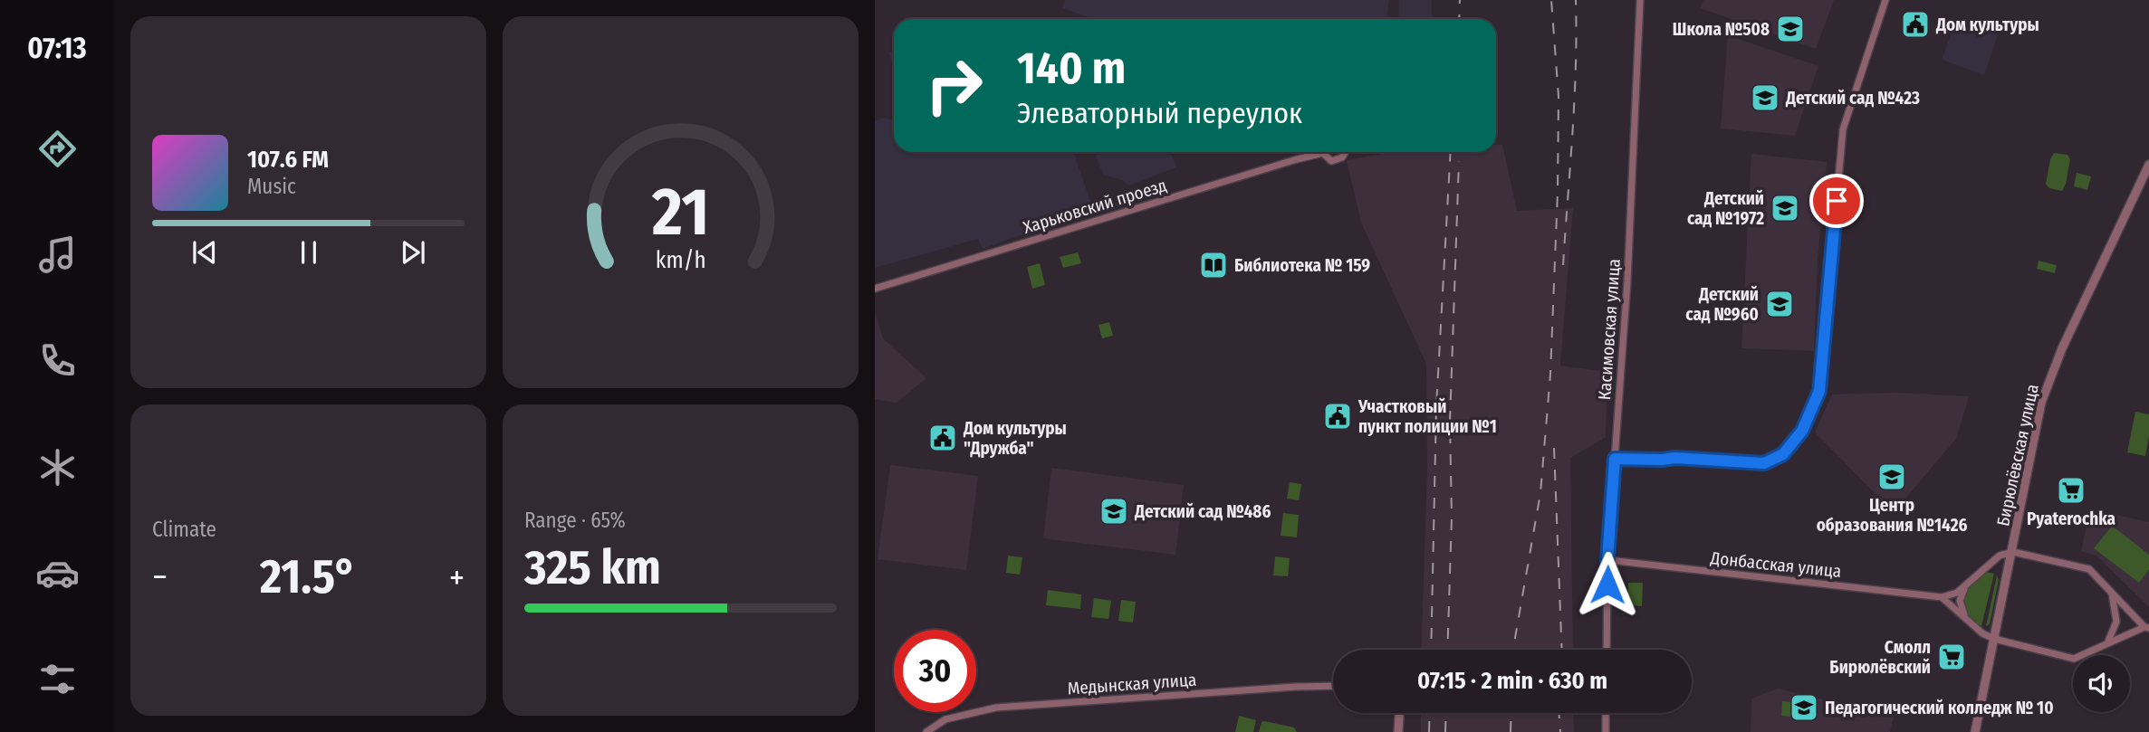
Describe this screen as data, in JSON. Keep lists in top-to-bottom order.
{
  "streets": {
    "street": [
      "Харьковский проезд",
      "Касимовская улица",
      "Бирюлёвская улица",
      "Донбасская улица",
      "Медынская улица"
    ]
  },
  "crossings": [
    ["Касимовская улица", "Донбасская улица"]
  ],
  "places": {
    "public building": ["Дом культуры", "Участковый пункт полиции №1", "Дом культуры \"Дружба\""],
    "school or university": [
      "Школа №508",
      "Детский сад №423",
      "Детский сад №1972",
      "Детский сад №960",
      "Центр образования №1426",
      "Детский сад №486",
      "Педагогический колледж № 10"
    ],
    "library": ["Библиотека № 159"],
    "supermarket": ["Pyaterochka", "Смолл Бирюлёвский"]
  },
  "page": {
    "tabs": "07:13",
    "turn": ["140 m", "Элеваторный переулок"],
    "song": ["107.6 FM", "Music"],
    "tile": [
      "Climate",
      ["Range · 65%", "325 km"]
    ],
    "heat": ["−", "21.5°", "+"],
    "limit": "30",
    "trip": "07:15 · 2 min · 630 m",
    "gauge": ["21", "km/h"]
  }
}
